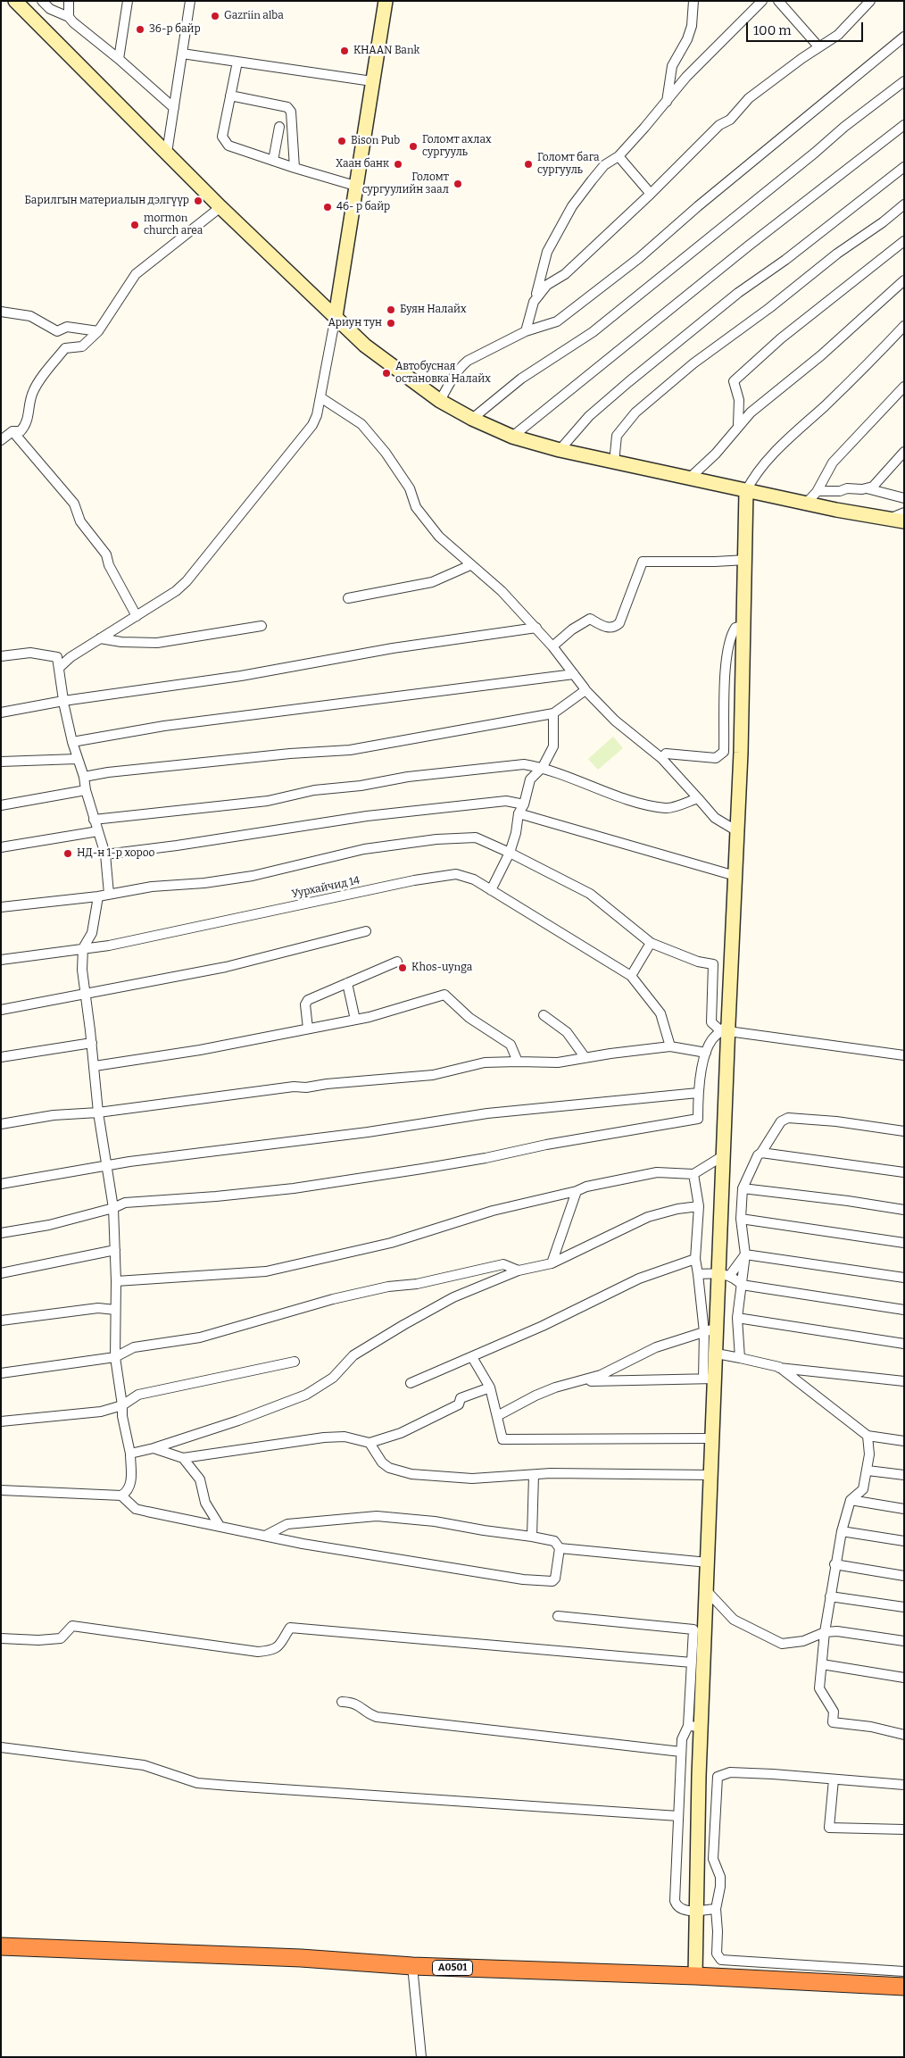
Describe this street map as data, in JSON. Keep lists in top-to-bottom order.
{
  "streets": {
    "highway": ["A0501"],
    "street": ["Уурхайчид 14"]
  },
  "places": [
    "Gazriin alba",
    "36-р байр",
    "KHAAN Bank",
    "Bison Pub",
    "Голомт ахлах сургууль",
    "Хаан банк",
    "Голомт бага сургууль",
    "Голомт сургуулийн заал",
    "Барилгын материалын дэлгүүр",
    "46- р байр",
    "mormon church area",
    "Буян Налайх",
    "Ариун тун",
    "Автобусная остановка Налайх",
    "НД-н 1-р хороо",
    "Khos-uynga"
  ],
  "scale_bar": "100 m"
}
